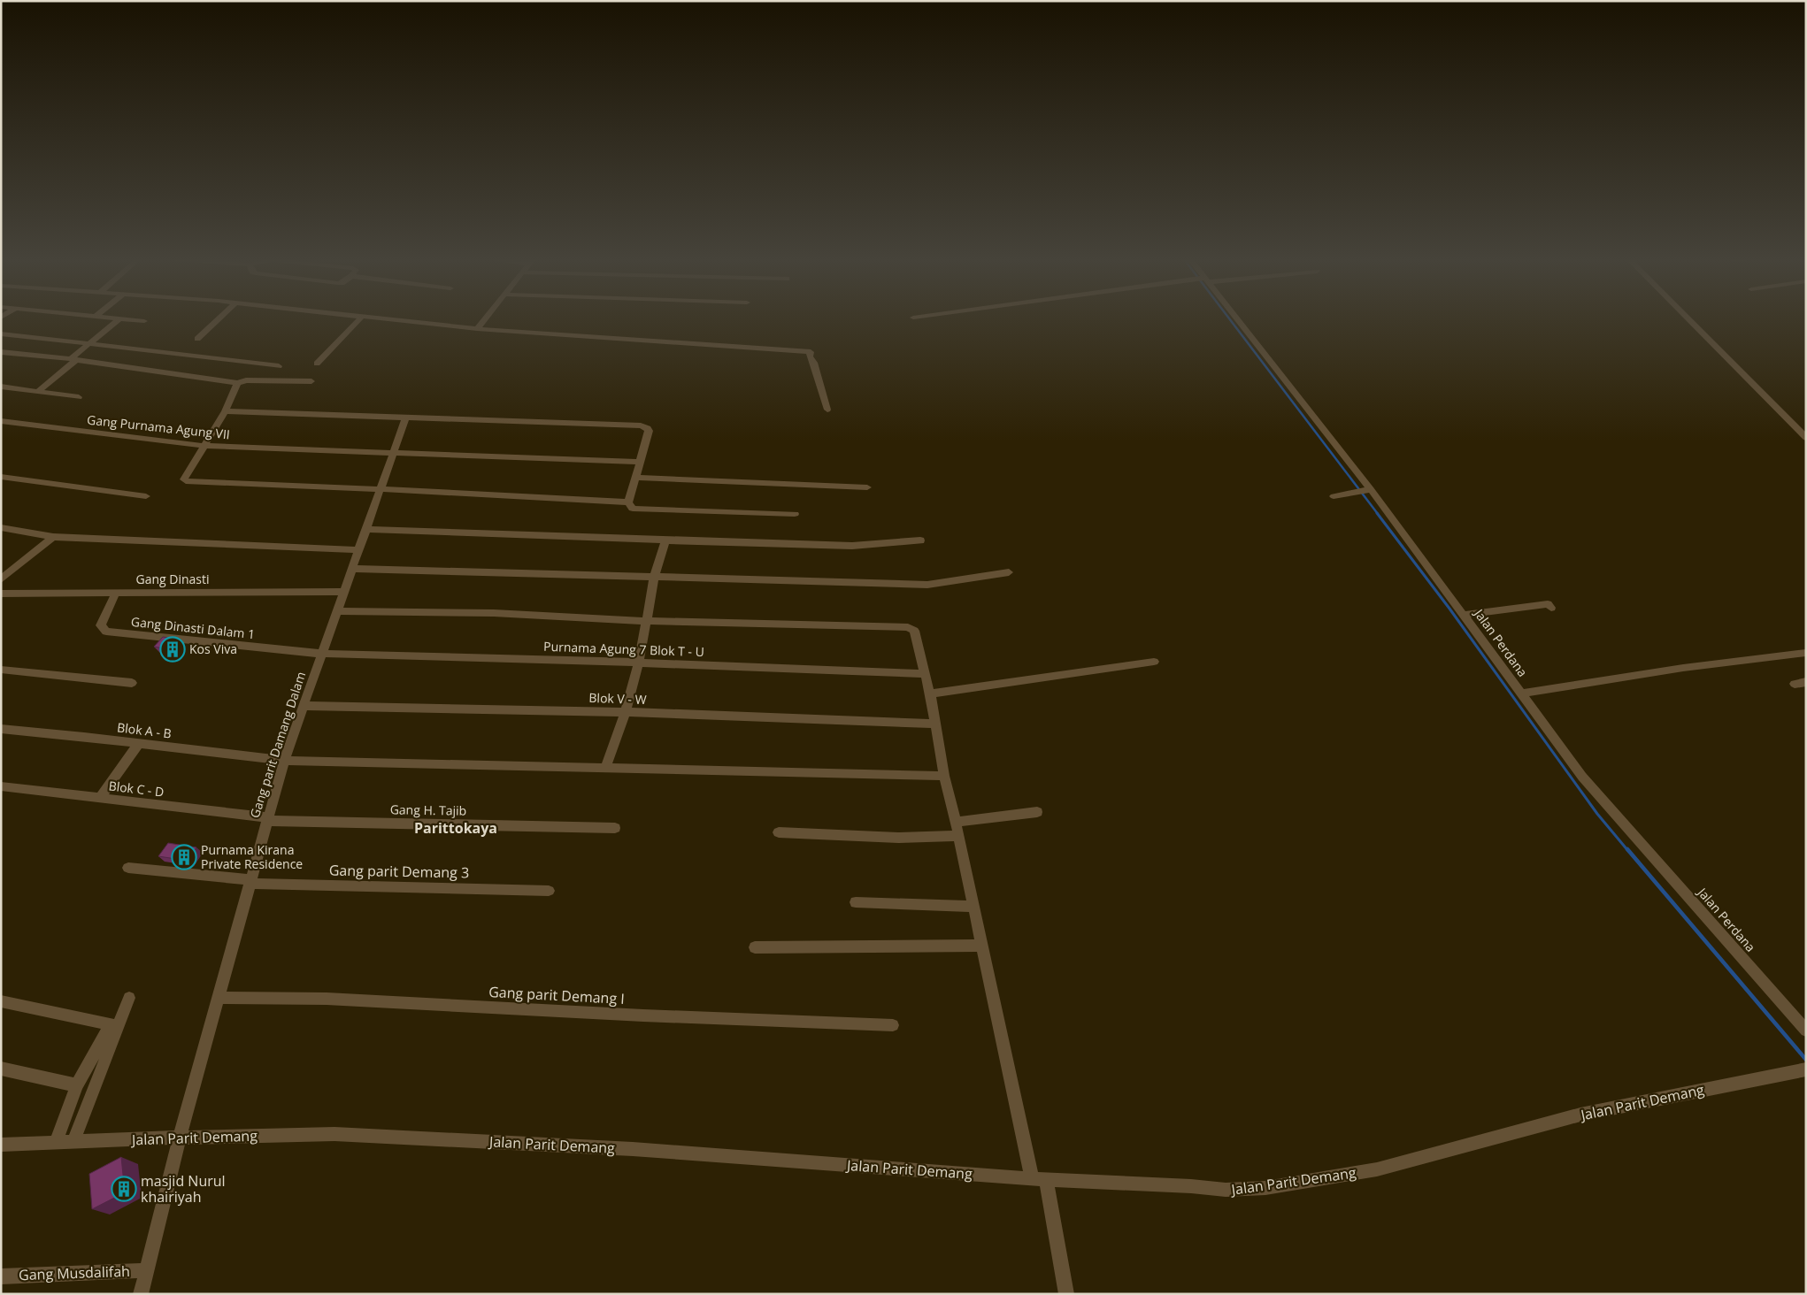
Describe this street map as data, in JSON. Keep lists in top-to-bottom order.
{
  "streets": {
    "street": [
      "Gang Purnama Agung VII",
      "Gang Dinasti",
      "Gang Dinasti Dalam 1",
      "Jalan Perdana",
      "Purnama Agung 7 Blok T - U",
      "Blok V - W",
      "Blok A - B",
      "Gang parit Damang Dalam",
      "Blok C - D",
      "Gang H. Tajib",
      "Gang parit Demang 3",
      "Gang parit Demang I",
      "Jalan Parit Demang",
      "Gang Musdalifah"
    ]
  },
  "crossings": [
    ["Gang Purnama Agung VII", "Gang parit Damang Dalam"],
    ["Gang Dinasti", "Gang Dinasti Dalam 1"],
    ["Gang Dinasti", "Gang parit Damang Dalam"],
    ["Gang Dinasti Dalam 1", "Purnama Agung 7 Blok T - U"],
    ["Gang Dinasti Dalam 1", "Gang parit Damang Dalam"],
    ["Purnama Agung 7 Blok T - U", "Gang parit Damang Dalam"],
    ["Blok V - W", "Gang parit Damang Dalam"],
    ["Blok A - B", "Gang parit Damang Dalam"],
    ["Gang parit Damang Dalam", "Blok C - D"],
    ["Gang parit Damang Dalam", "Gang H. Tajib"],
    ["Gang parit Damang Dalam", "Gang parit Demang 3"],
    ["Gang parit Damang Dalam", "Gang parit Demang I"],
    ["Gang parit Damang Dalam", "Jalan Parit Demang"],
    ["Gang parit Damang Dalam", "Gang Musdalifah"],
    ["Blok C - D", "Gang H. Tajib"]
  ],
  "districts": ["Parittokaya"],
  "places": {
    "building": ["Kos Viva", "Purnama Kirana Private Residence", "masjid Nurul khairiyah"]
  }
}
